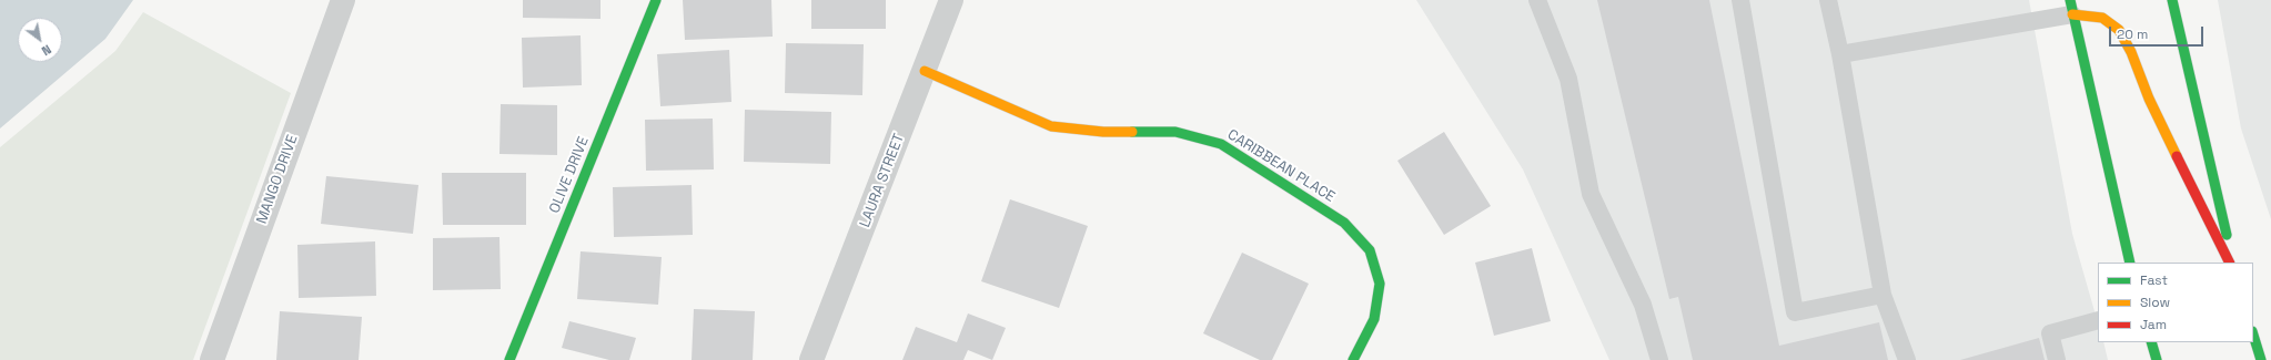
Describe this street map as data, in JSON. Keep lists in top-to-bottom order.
{
  "streets": {
    "street": [
      "CARIBBEAN PLACE",
      "OLIVE DRIVE",
      "MANGO DRIVE",
      "LAURA STREET"
    ]
  },
  "crossings": [
    ["CARIBBEAN PLACE", "LAURA STREET"]
  ],
  "legend": ["Fast", "Slow", "Jam"],
  "scale_bar": "20 m",
  "north": "bottom right"
}
